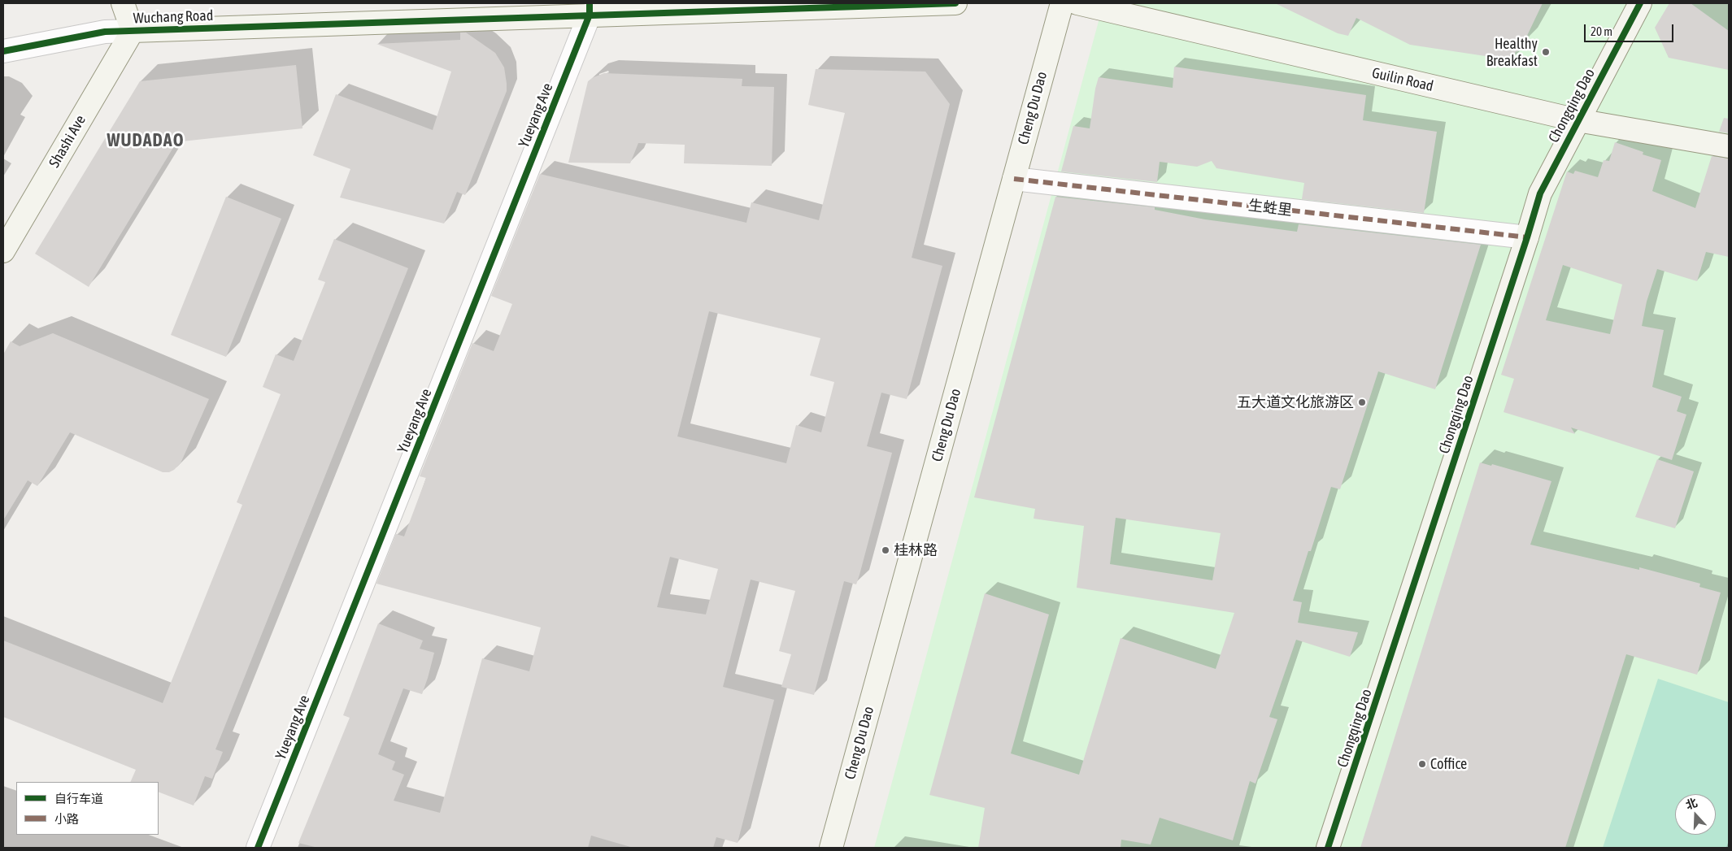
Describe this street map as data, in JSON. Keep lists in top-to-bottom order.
{
  "streets": {
    "street": [
      "Wuchang Road",
      "Guilin Road",
      "Chongqing Dao",
      "Cheng Du Dao",
      "Yueyang Ave",
      "Shashi Ave",
      "生﨡里"
    ]
  },
  "crossings": [
    ["Wuchang Road", "Yueyang Ave"],
    ["Wuchang Road", "Shashi Ave"],
    ["Guilin Road", "Chongqing Dao"],
    ["Chongqing Dao", "生﨡里"],
    ["Cheng Du Dao", "生﨡里"]
  ],
  "districts": ["WUDADAO"],
  "places": [
    "Healthy Breakfast",
    "五大道文化旅游区",
    "桂林路",
    "Coffice"
  ],
  "legend": ["自行车道", "小路"],
  "scale_bar": "20 m",
  "north": "top"
}
